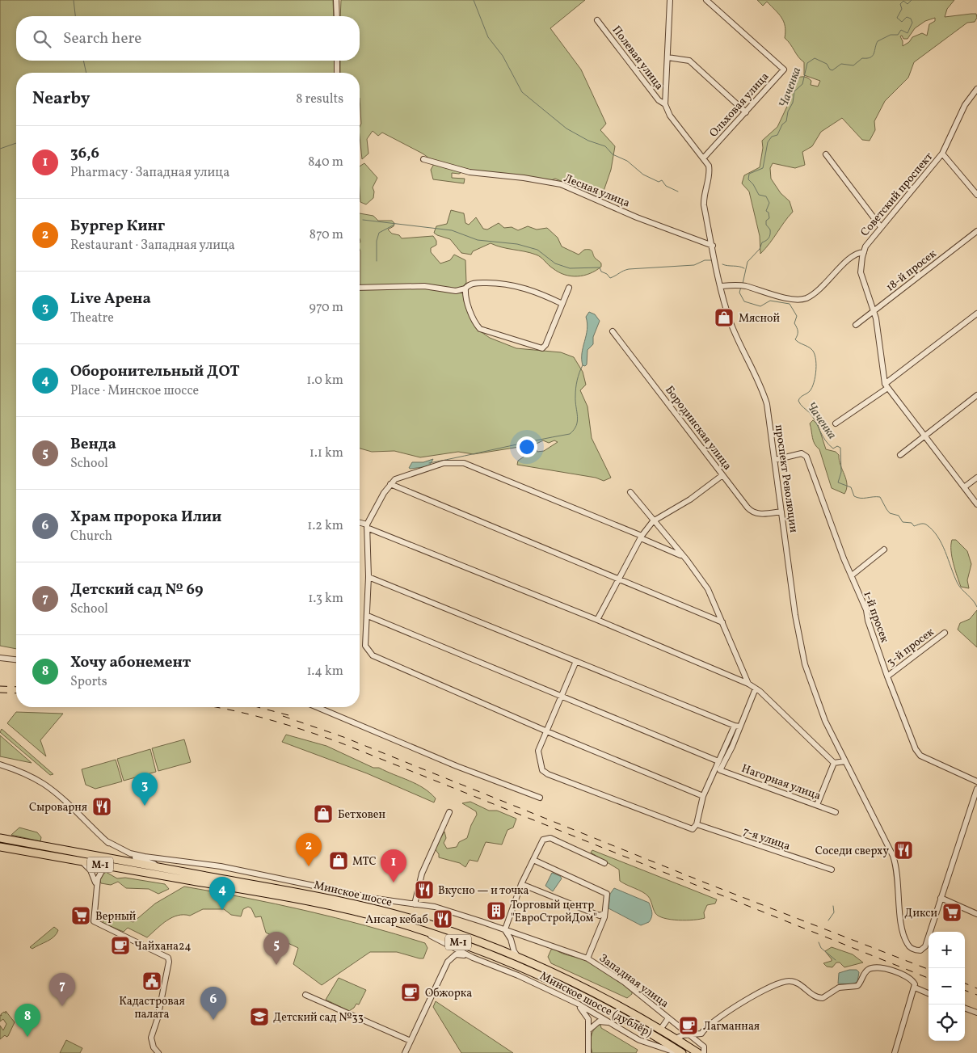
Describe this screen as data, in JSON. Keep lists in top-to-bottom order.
{
  "streets": {
    "highway": ["М-1", "Минское шоссе"],
    "street": [
      "Полевая улица",
      "Ольховая улица",
      "Лесная улица",
      "Советский проспект",
      "18-й просек",
      "Бородинская улица",
      "проспект Революции",
      "1-й просек",
      "3-й просек",
      "Нагорная улица",
      "7-я улица",
      "Западная улица",
      "Минское шоссе (дублёр)"
    ]
  },
  "crossings": [
    ["Полевая улица", "проспект Революции"],
    ["Ольховая улица", "проспект Революции"],
    ["Лесная улица", "проспект Революции"],
    ["Советский проспект", "18-й просек"],
    ["Бородинская улица", "проспект Революции"],
    ["проспект Революции", "1-й просек"],
    ["1-й просек", "3-й просек"],
    ["Минское шоссе", "Минское шоссе (дублёр)"]
  ],
  "water": ["Чаченка"],
  "places": {
    "shop": ["Мясной", "Бетховен", "МТС"],
    "restaurant": [
      "Сыроварня",
      "Соседи сверху",
      "Вкусно — и точка",
      "Ансар кебаб"
    ],
    "building": ["Торговый центр \"ЕвроСтройДом\""],
    "supermarket": ["Дикси", "Верный"],
    "cafe": ["Чайхана24", "Обжорка", "Лагманная"],
    "public building": ["Кадастровая палата"],
    "school or university": ["Детский сад №33"]
  },
  "page": {
    "search": "Search here",
    "heading": ["Nearby", "8 results"],
    "list": [
      {
        "mark": "1",
        "name": "36,6",
        "note": "Pharmacy · Западная улица",
        "value": "840 m"
      },
      {
        "mark": "2",
        "name": "Бургер Кинг",
        "note": "Restaurant · Западная улица",
        "value": "870 m"
      },
      {
        "mark": "3",
        "name": "Live Арена",
        "note": "Theatre",
        "value": "970 m"
      },
      {
        "mark": "4",
        "name": "Оборонительный ДОТ",
        "note": "Place · Минское шоссе",
        "value": "1.0 km"
      },
      {
        "mark": "5",
        "name": "Венда",
        "note": "School",
        "value": "1.1 km"
      },
      {
        "mark": "6",
        "name": "Храм пророка Илии",
        "note": "Church",
        "value": "1.2 km"
      },
      {
        "mark": "7",
        "name": "Детский сад № 69",
        "note": "School",
        "value": "1.3 km"
      },
      {
        "mark": "8",
        "name": "Хочу абонемент",
        "note": "Sports",
        "value": "1.4 km"
      }
    ],
    "pins": [
      "3",
      "2",
      "1",
      "4",
      "5",
      "7",
      "6",
      "8"
    ],
    "map_buttons": ["+", "−"]
  }
}
